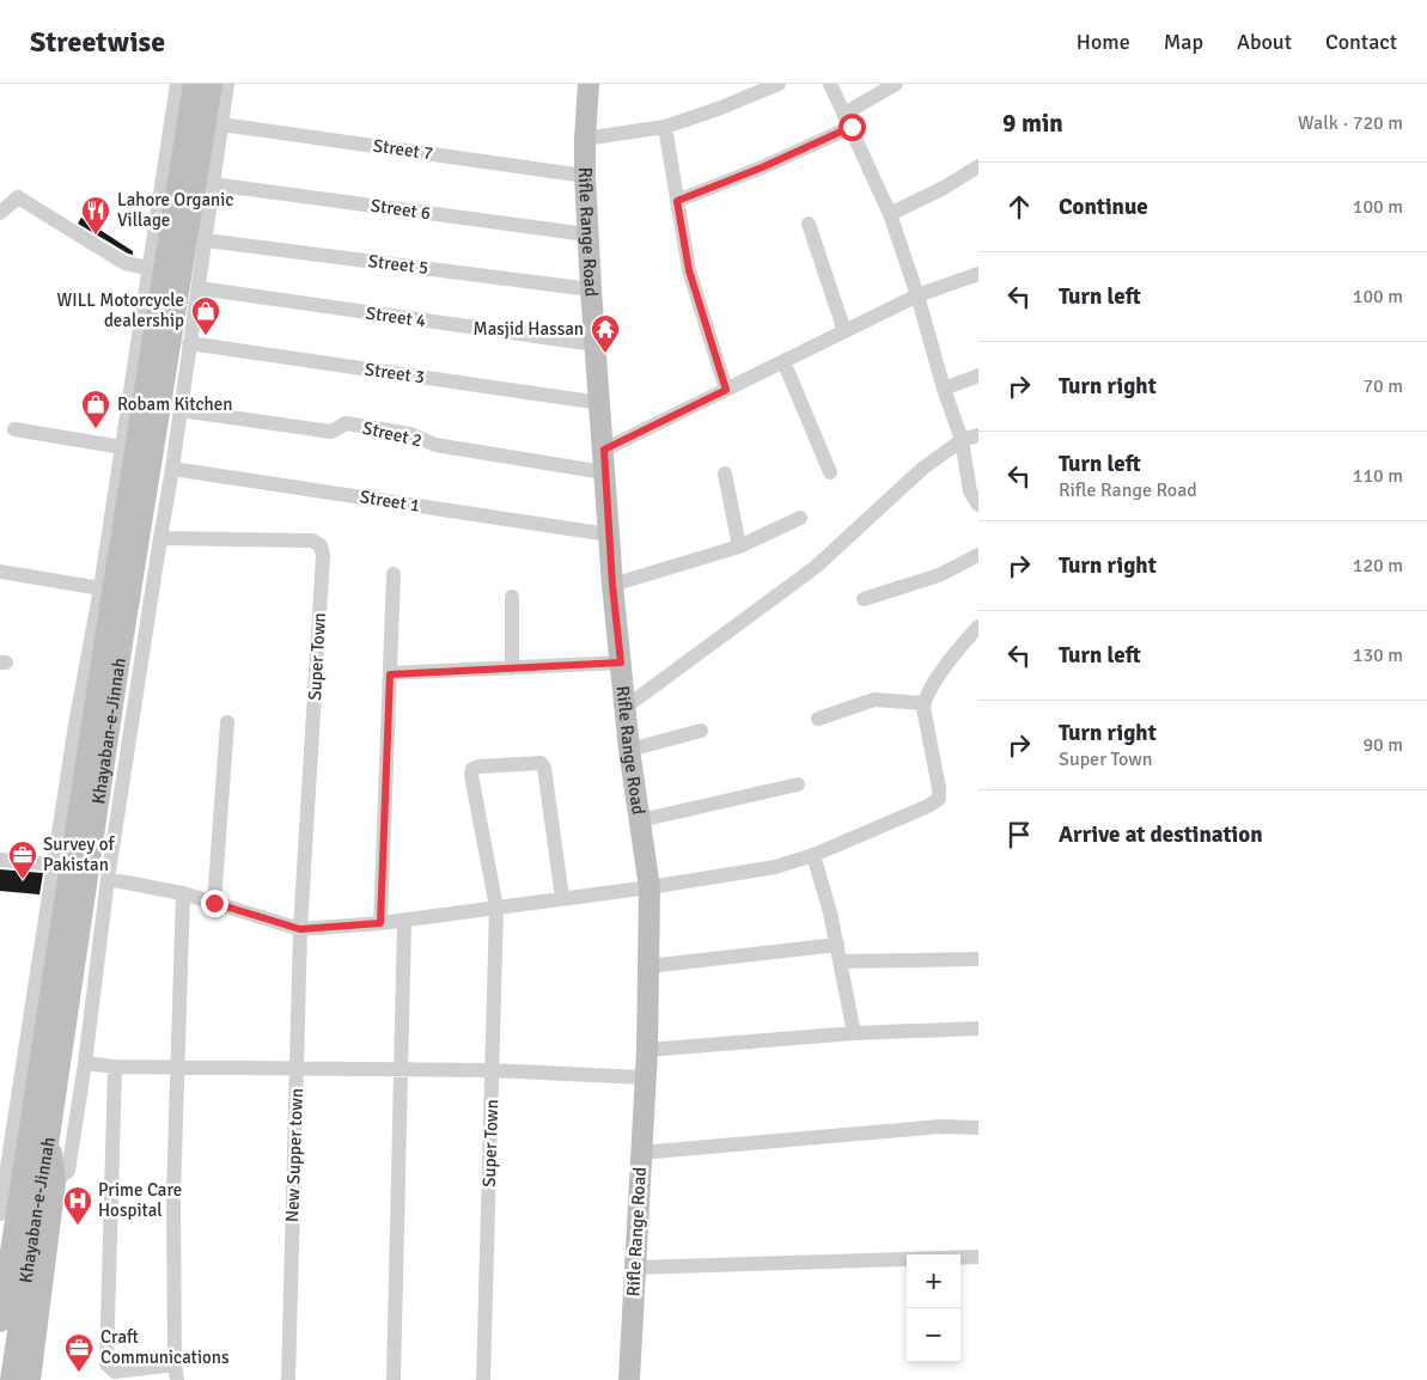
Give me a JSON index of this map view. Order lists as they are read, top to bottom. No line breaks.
{"streets":{"main road":["Rifle Range Road","Khayaban-e-Jinnah"],"street":["Street 7","Street 6","Street 5","Street 4","Street 3","Street 2","Street 1","Super Town","New Supper town"]},"crossings":[["Street 7","Rifle Range Road"],["Street 6","Rifle Range Road"],["Rifle Range Road","Street 5"],["Rifle Range Road","Street 4"],["Rifle Range Road","Street 3"],["Rifle Range Road","Street 2"],["Rifle Range Road","Street 1"],["Super Town","New Supper town"]],"places":{"restaurant":["Lahore Organic Village"],"shop":["WILL Motorcycle dealership","Robam Kitchen"],"temple":["Masjid Hassan"],"office":["Survey of Pakistan","Craft Communications"],"hospital":["Prime Care Hospital"]},"page":{"header":"Streetwise","nav":["Home","Map","About","Contact"],"heading":["9 min","Walk · 720 m"],"list":[["Continue","100 m"],["Turn left","100 m"],["Turn right","70 m"],["Turn left","Rifle Range Road","110 m"],["Turn right","120 m"],["Turn left","130 m"],["Turn right","Super Town","90 m"],"Arrive at destination"],"map_buttons":["+","−"]}}
